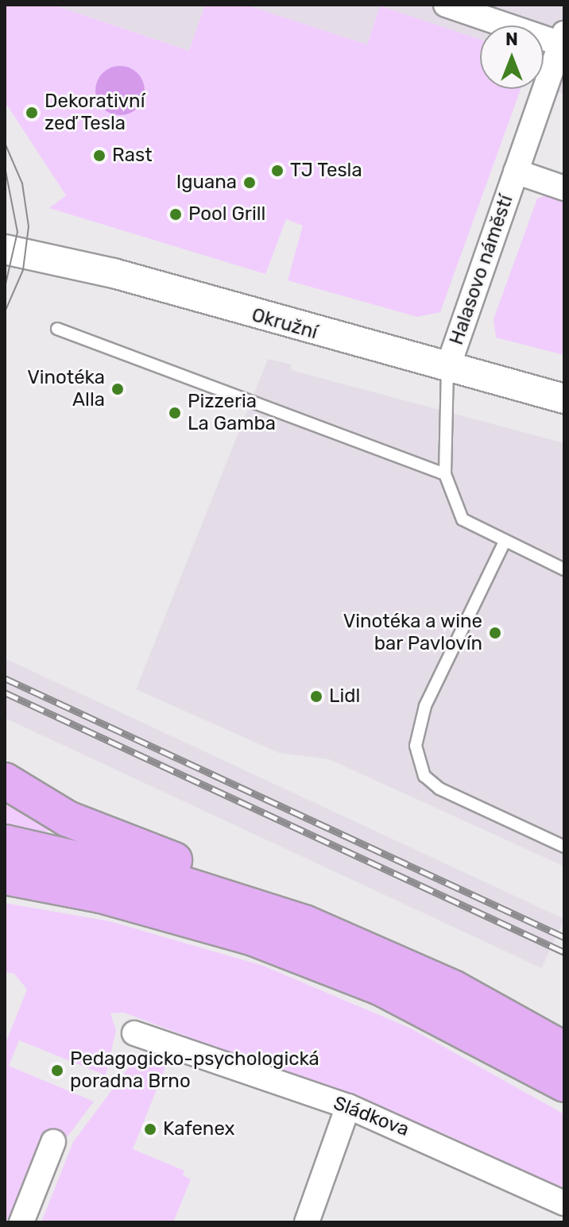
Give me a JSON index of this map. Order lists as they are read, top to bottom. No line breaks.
{"streets":{"street":["Halasovo náměstí","Okružní","Sládkova"]},"crossings":[["Halasovo náměstí","Okružní"]],"places":["Dekorativní zeď Tesla","Rast","TJ Tesla","Iguana","Pool Grill","Vinotéka Alla","Pizzeria La Gamba","Vinotéka a wine bar Pavlovín","Lidl","Pedagogicko-psychologická poradna Brno","Kafenex"],"north":"top"}
